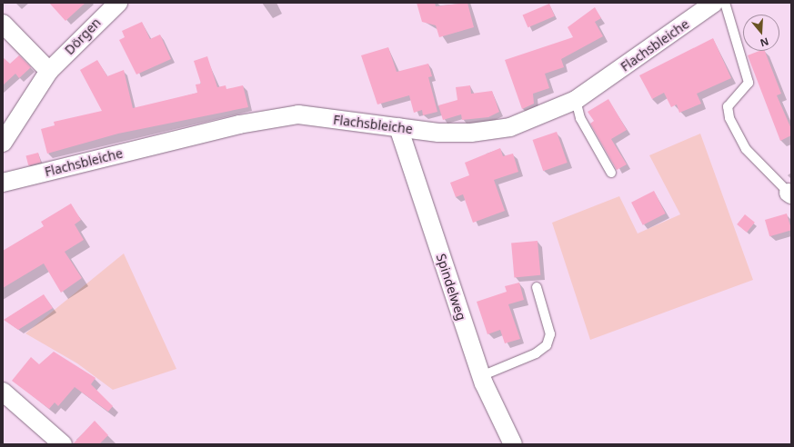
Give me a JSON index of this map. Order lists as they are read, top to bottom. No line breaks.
{"streets":{"street":["Dörgen","Flachsbleiche","Spindelweg"]},"crossings":[["Flachsbleiche","Spindelweg"]],"north":"bottom"}
